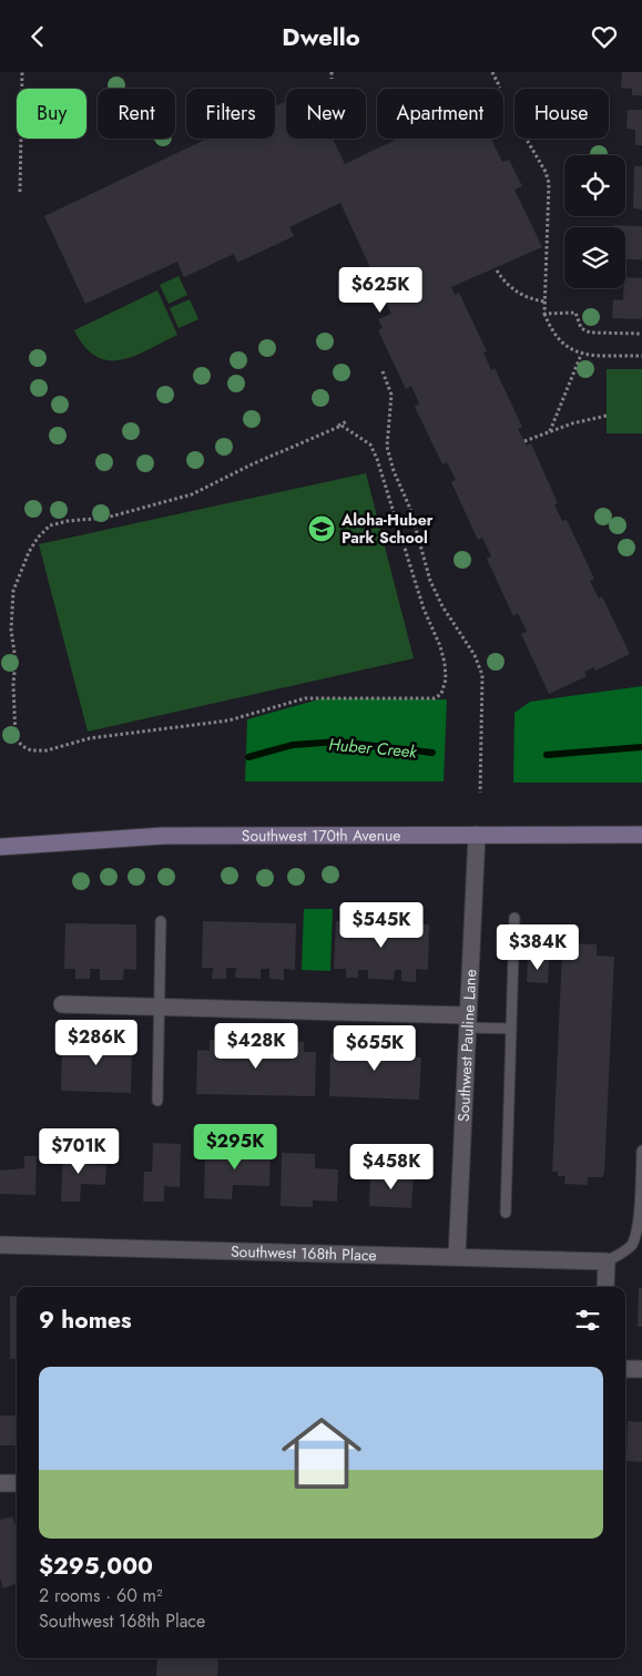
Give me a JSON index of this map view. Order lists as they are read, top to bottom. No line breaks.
{"streets":{"main road":["Southwest 170th Avenue"],"street":["Southwest Pauline Lane","Southwest 168th Place"]},"crossings":[["Southwest 170th Avenue","Southwest Pauline Lane"],["Southwest Pauline Lane","Southwest 168th Place"]],"water":["Huber Creek"],"places":{"school or university":["Aloha-Huber Park School"]},"page":{"header":"Dwello","chip":["Buy","Rent","Filters","New","Apartment","House"],"price":["$625K","$545K","$384K","$286K","$428K","$655K","$295K","$701K","$458K"],"heading":"9 homes","list":[{"name":"$295,000","note":"2 rooms · 60 m² · Southwest 168th Place"}]}}
